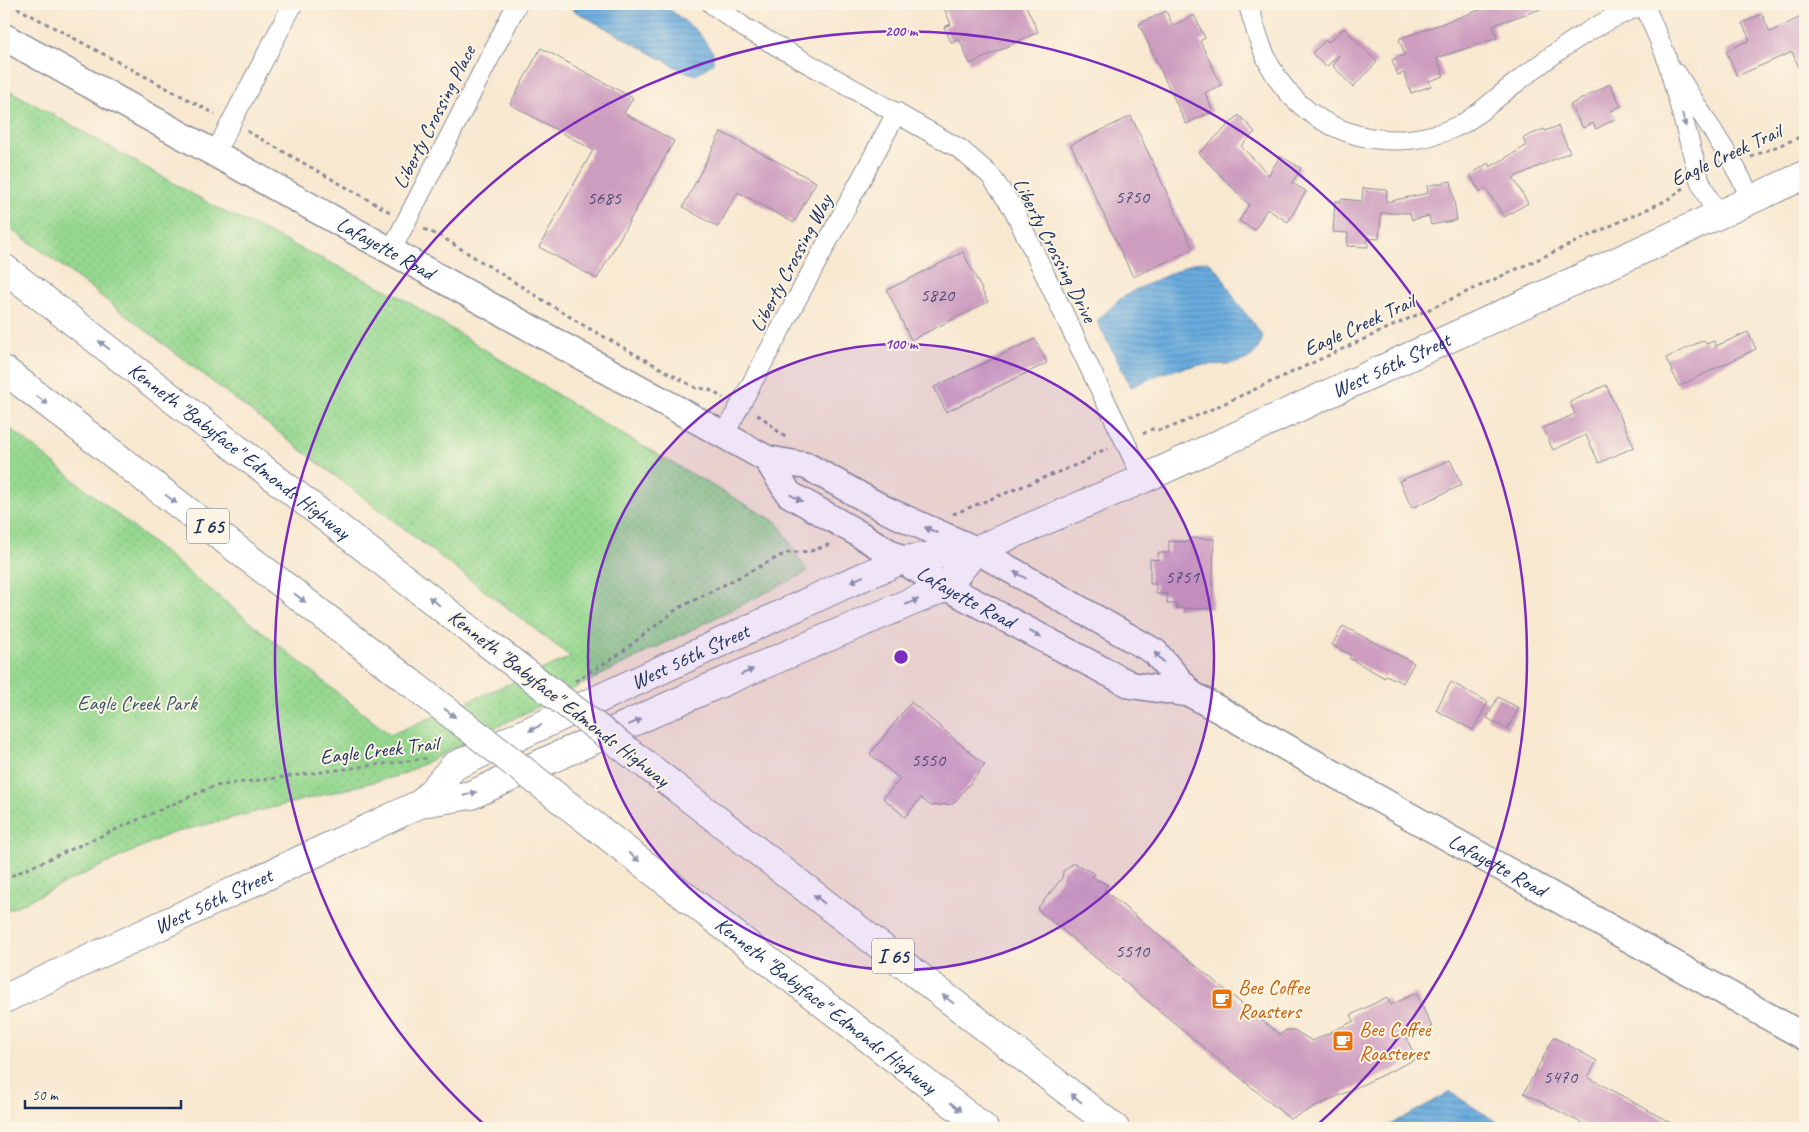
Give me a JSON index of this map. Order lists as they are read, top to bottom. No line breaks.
{"streets":{"main road":["Lafayette Road","West 56th Street","Kenneth \"Babyface\" Edmonds Highway","I 65"],"street":["Liberty Crossing Place","Liberty Crossing Drive","Liberty Crossing Way"],"path":["Eagle Creek Trail"]},"crossings":[["Liberty Crossing Place","Lafayette Road"],["Eagle Creek Trail","Liberty Crossing Drive"],["Lafayette Road","Liberty Crossing Way"],["Lafayette Road","West 56th Street"],["Liberty Crossing Drive","Liberty Crossing Way"],["Liberty Crossing Drive","West 56th Street"]],"parks":["Eagle Creek Park"],"places":{"cafe":["Bee Coffee Roasters","Bee Coffee Roasteres"]},"house_numbers":["5750","5685","5820","5751","5550","5510","5470"],"scale_bar":"50 m","rings":["200 m","100 m"]}
